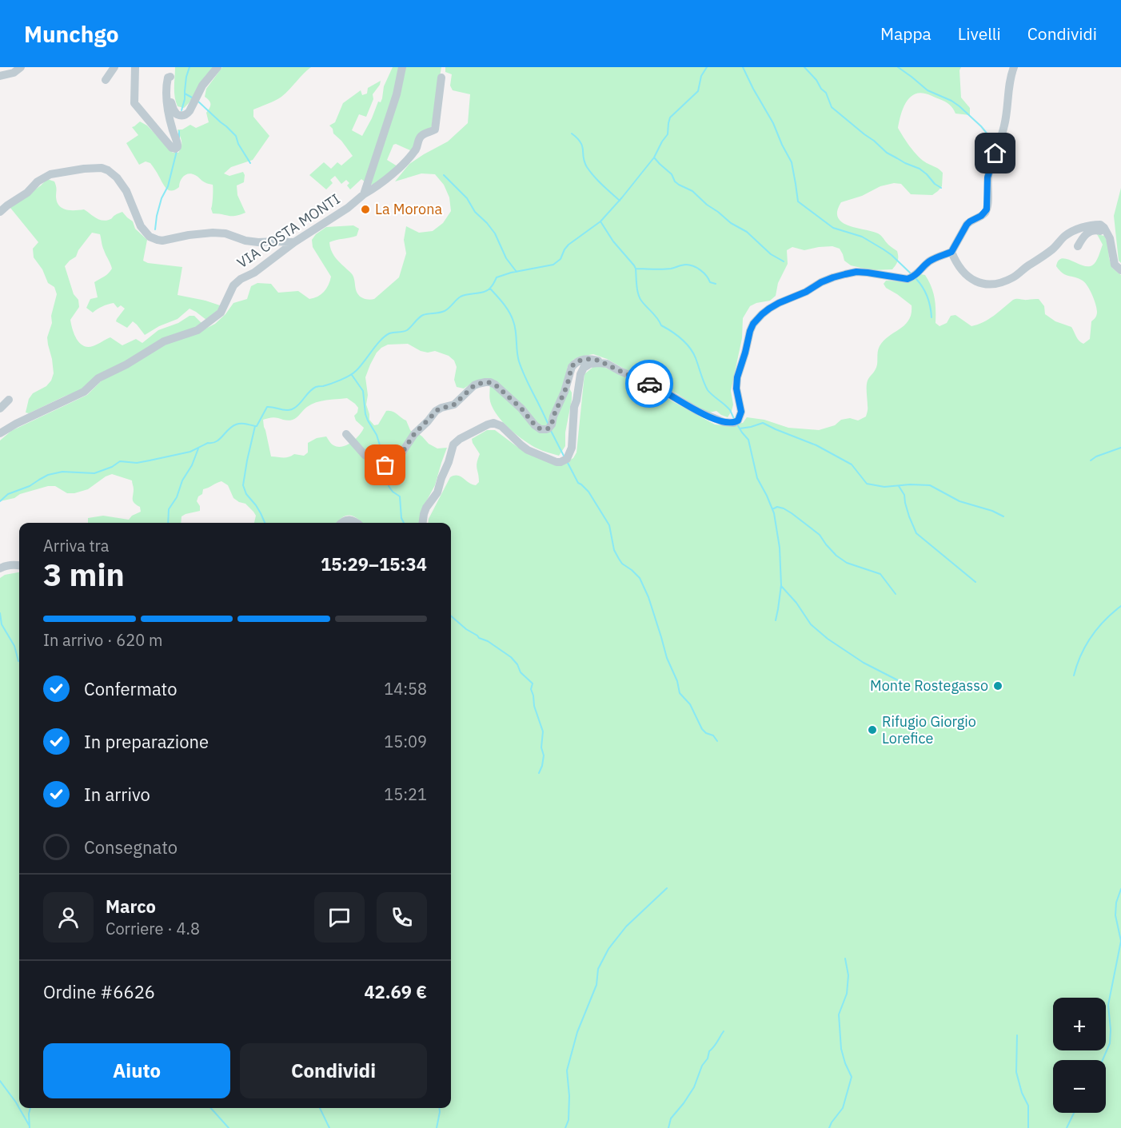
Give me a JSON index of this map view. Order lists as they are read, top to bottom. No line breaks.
{"streets":{"street":["VIA COSTA MONTI"]},"places":["La Morona","Monte Rostegasso","Rifugio Giorgio Lorefice"],"page":{"header":"Munchgo","nav":["Mappa","Livelli","Condividi"],"heading":["3 min","Arriva tra","15:29–15:34"],"panel":["Marco","Corriere · 4.8","Ordine #6626","42.69 €"],"bar":"In arrivo · 620 m","list":[["Confermato","14:58"],["In preparazione","15:09"],["In arrivo","15:21"],"Consegnato"],"map_buttons":["+","−"],"buttons":["Aiuto","Condividi"]}}
